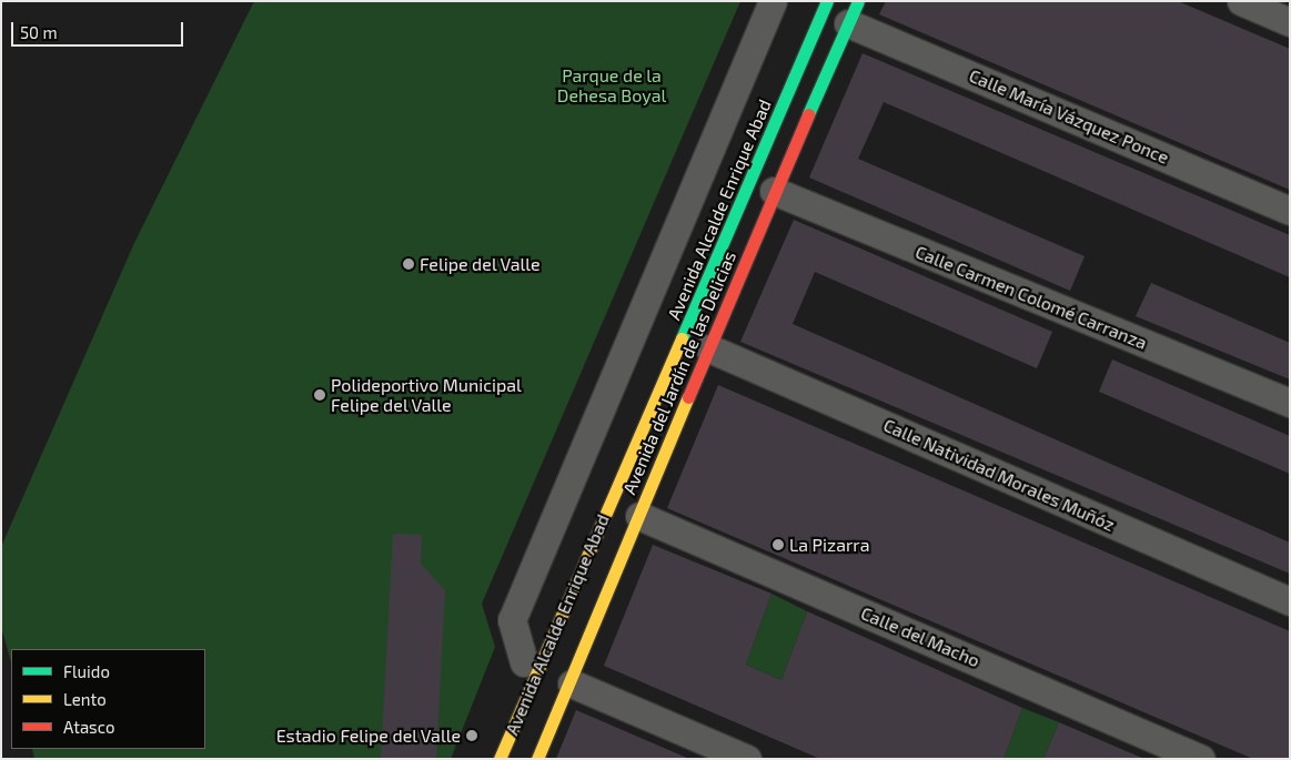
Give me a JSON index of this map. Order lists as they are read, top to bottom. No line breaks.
{"streets":{"main road":["Avenida Alcalde Enrique Abad","Avenida del Jardín de las Delicias"],"street":["Calle María Vázquez Ponce","Calle Carmen Colomé Carranza","Calle Natividad Morales Muñóz","Calle del Macho"]},"crossings":[["Calle María Vázquez Ponce","Avenida del Jardín de las Delicias"],["Calle Carmen Colomé Carranza","Avenida del Jardín de las Delicias"],["Avenida del Jardín de las Delicias","Calle Natividad Morales Muñóz"],["Avenida del Jardín de las Delicias","Calle del Macho"]],"parks":["Parque de la Dehesa Boyal"],"places":["Felipe del Valle","Polideportivo Municipal Felipe del Valle","La Pizarra","Estadio Felipe del Valle"],"legend":["Fluido","Lento","Atasco"],"scale_bar":"50 m"}
